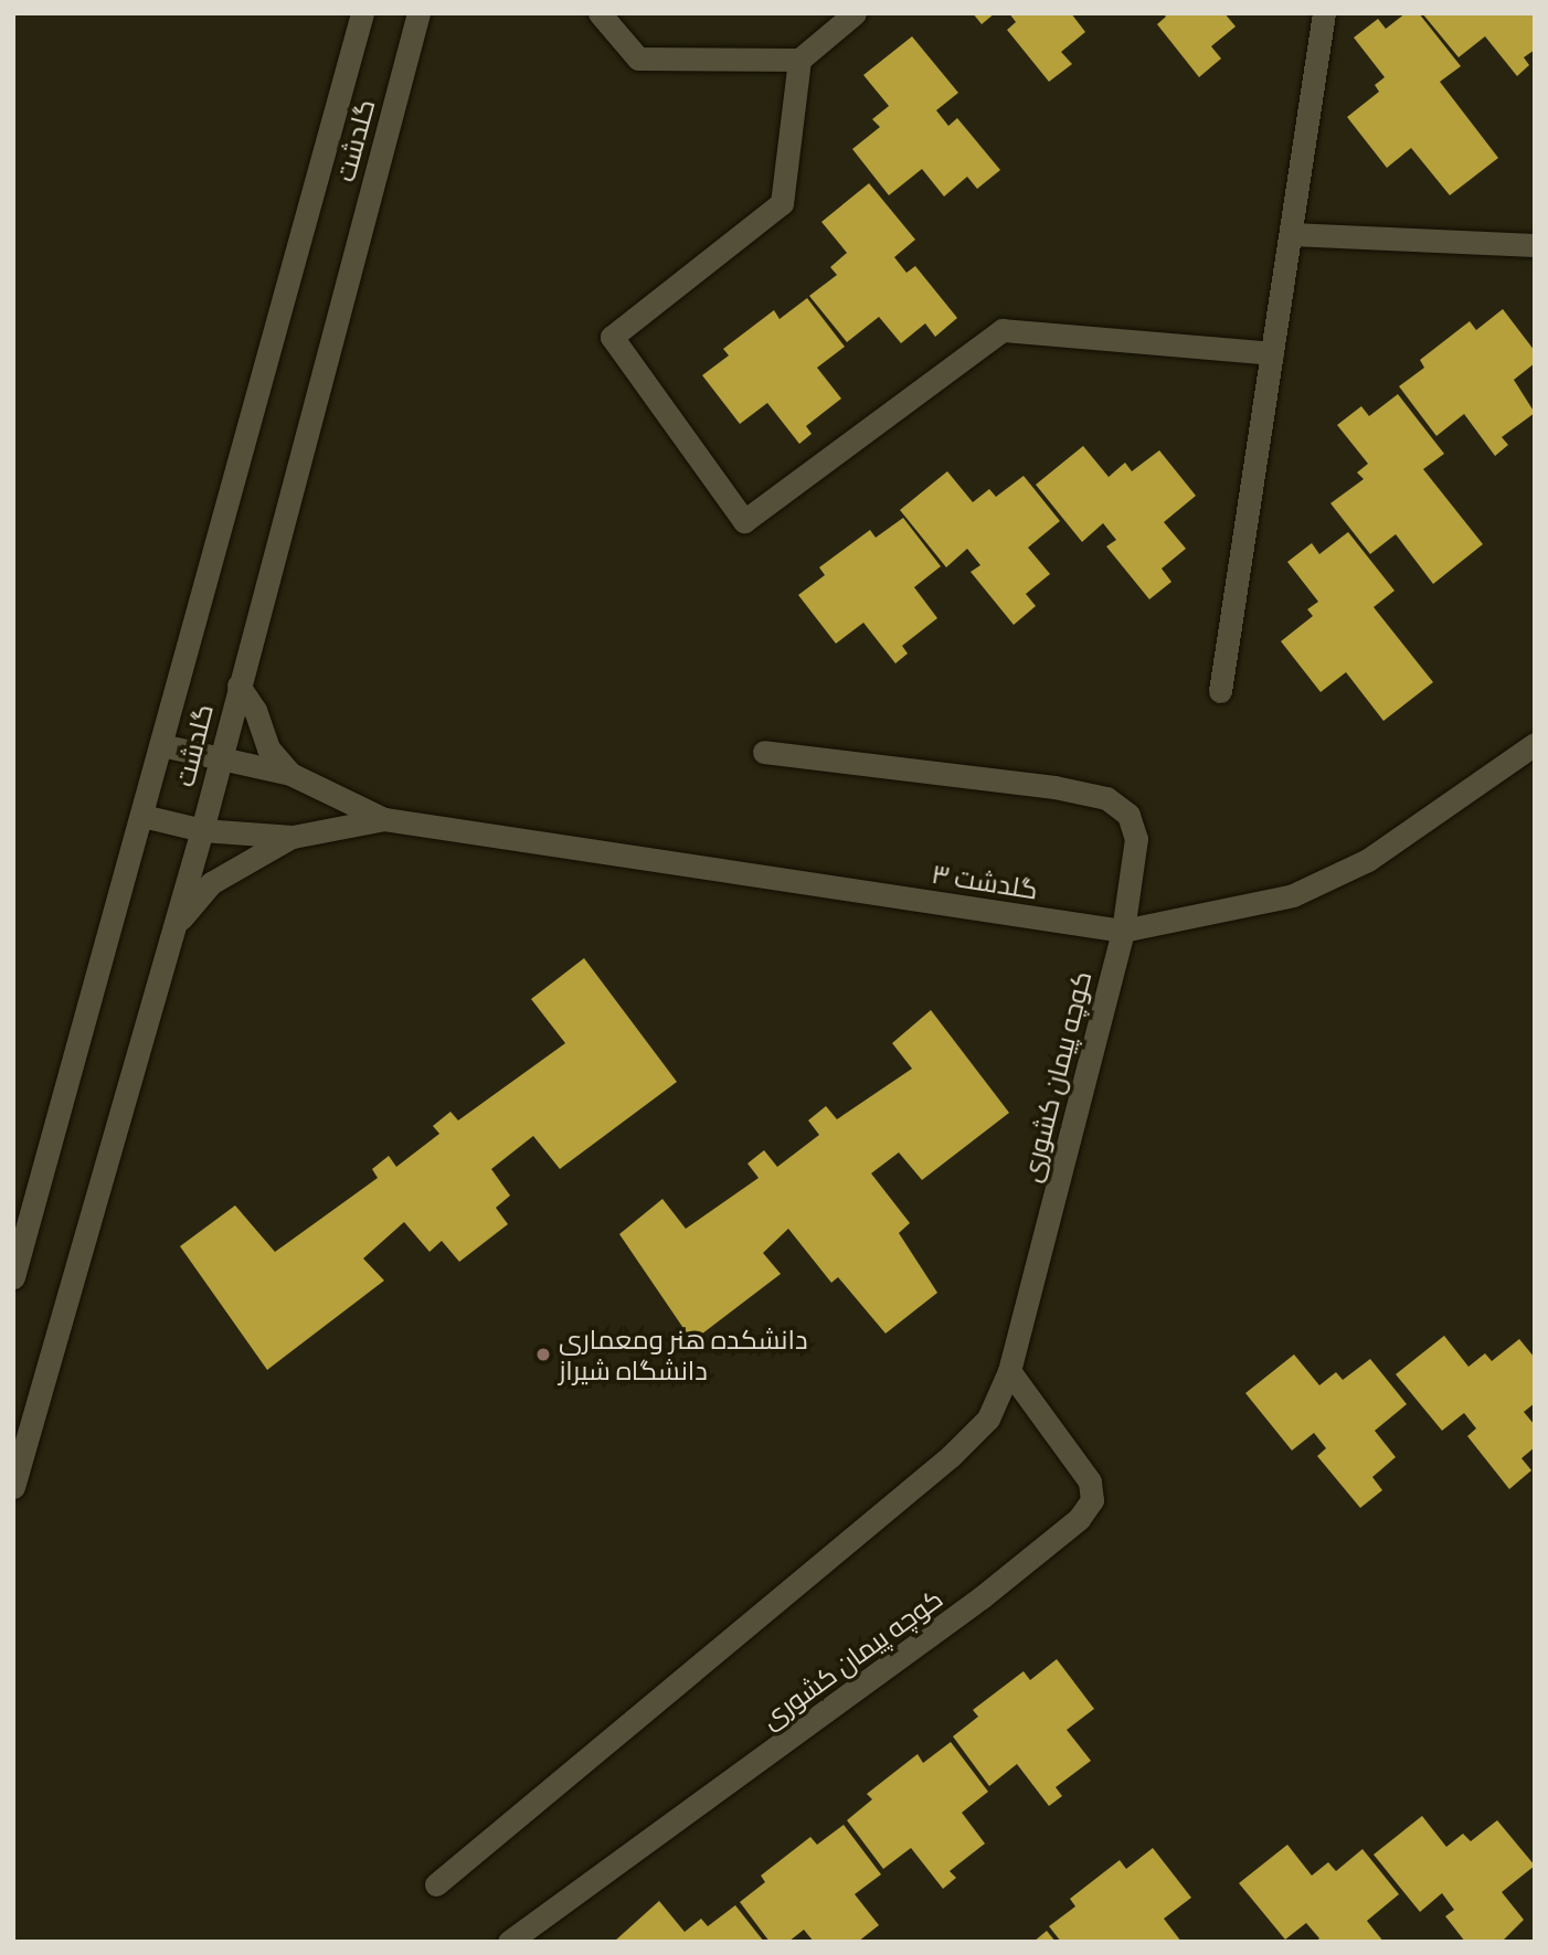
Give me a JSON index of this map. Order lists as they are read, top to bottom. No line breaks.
{"streets":{"street":["گلدشت","گلدشت ۳","کوچه پیمان کشوری"]},"crossings":[["گلدشت ۳","کوچه پیمان کشوری"]],"places":["دانشکده هنر‌ ومعماری دانشگاه شیراز"]}
